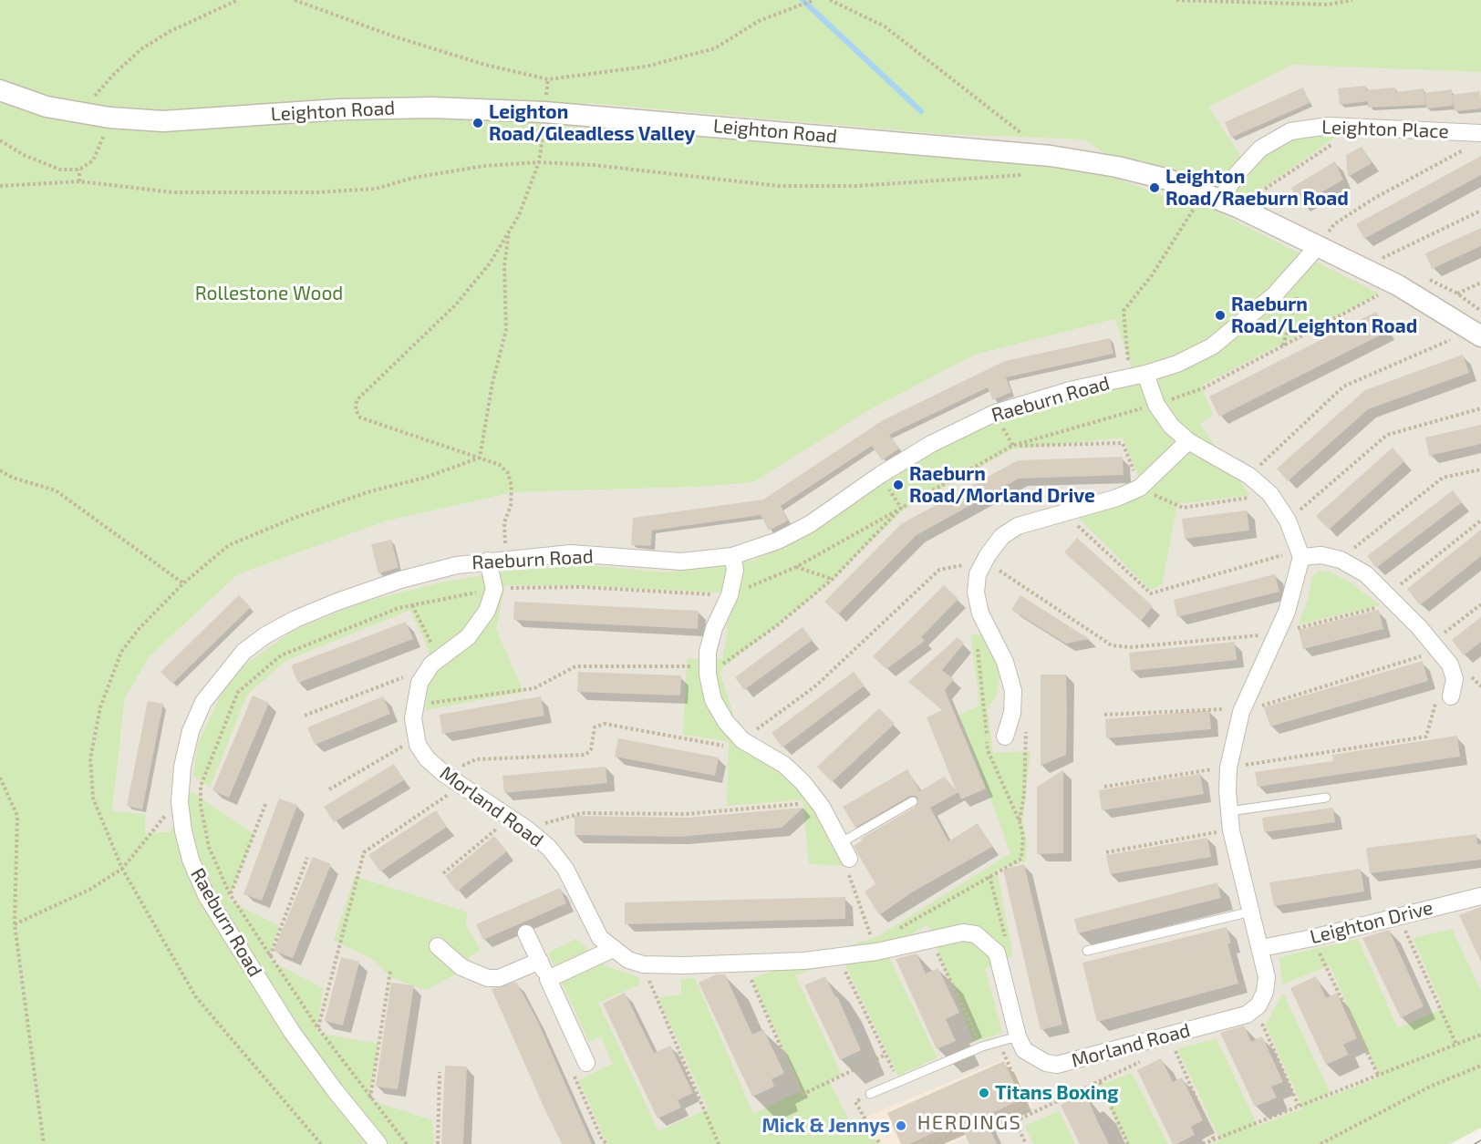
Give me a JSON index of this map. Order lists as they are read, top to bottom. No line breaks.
{"streets":{"street":["Leighton Road","Leighton Place","Raeburn Road","Morland Road","Leighton Drive"]},"crossings":[["Leighton Road","Leighton Place"],["Leighton Road","Raeburn Road"]],"districts":["HERDINGS"],"parks":["Rollestone Wood"],"places":["Leighton Road/Gleadless Valley","Leighton Road/Raeburn Road","Raeburn Road/Leighton Road","Raeburn Road/Morland Drive","Titans Boxing","Mick & Jennys"]}
